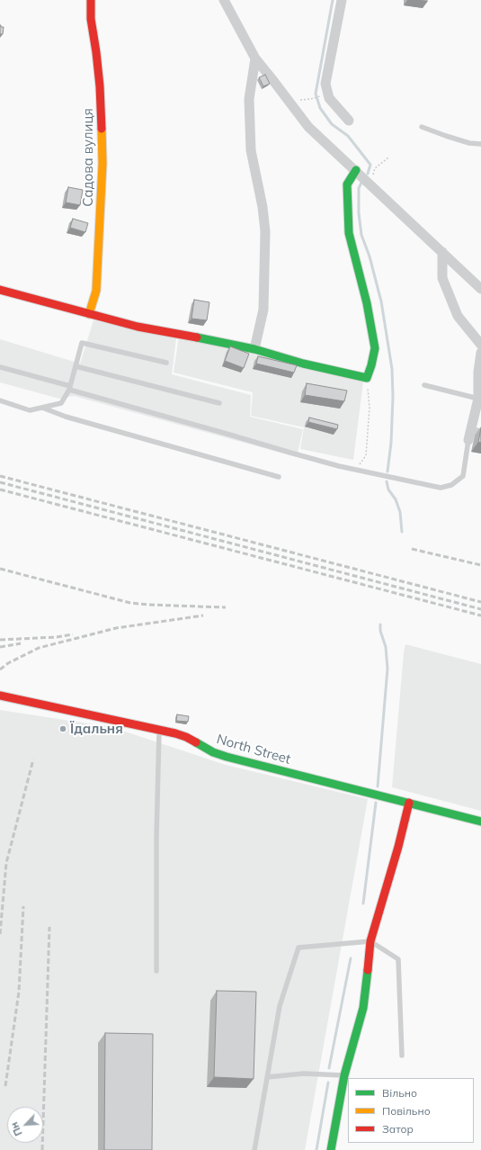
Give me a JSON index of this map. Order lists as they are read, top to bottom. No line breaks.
{"streets":{"street":["Садова вулиця","North Street"]},"places":["Їдальня"],"legend":["Вільно","Повільно","Затор"],"north":"bottom left"}
